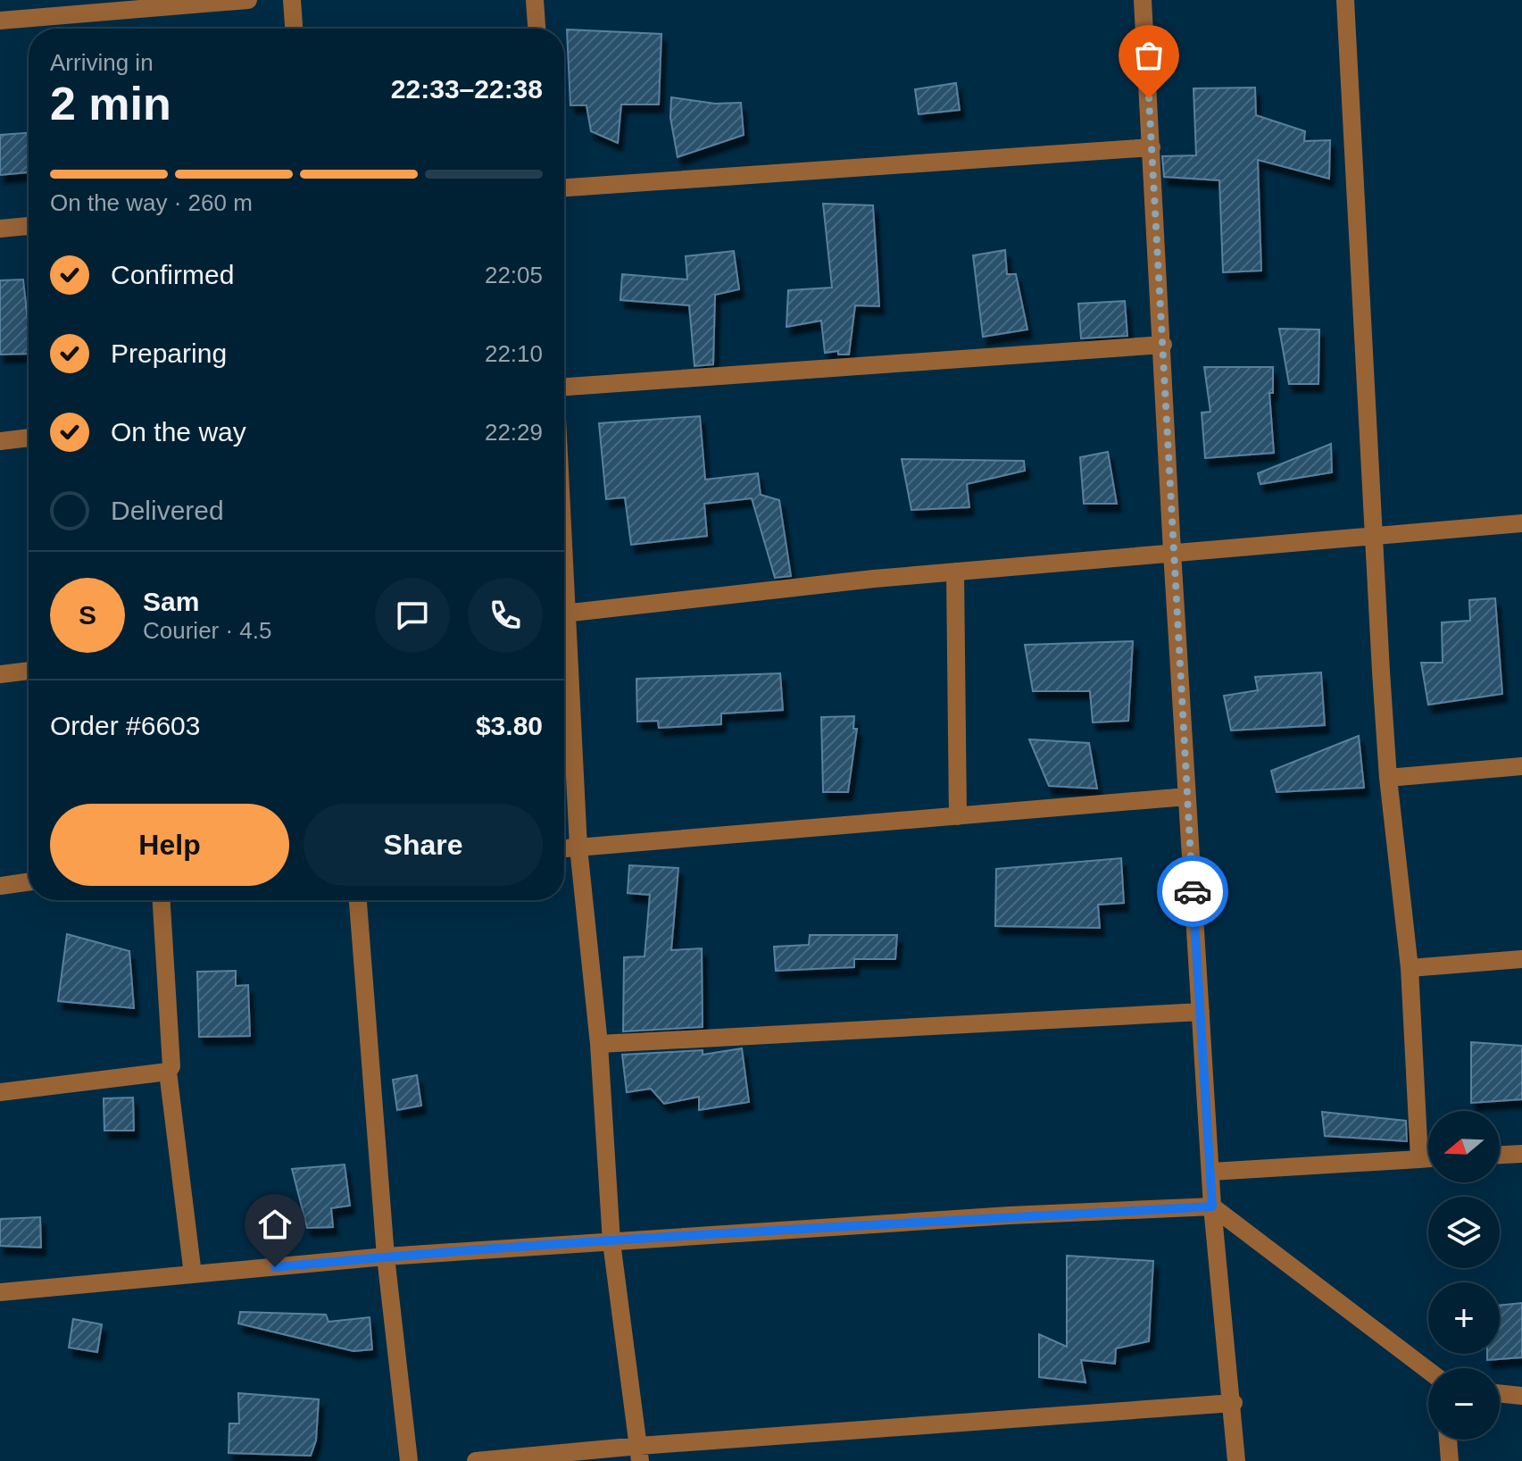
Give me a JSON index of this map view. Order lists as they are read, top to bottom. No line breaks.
{"north":"left","page":{"heading":["2 min","Arriving in","22:33–22:38"],"panel":["Sam","Courier · 4.5","Order #6603","$3.80"],"bar":"On the way · 260 m","list":[["Confirmed","22:05"],["Preparing","22:10"],["On the way","22:29"],"Delivered"],"round":"S","buttons":["Help","Share"],"map_buttons":["+","−"]}}
